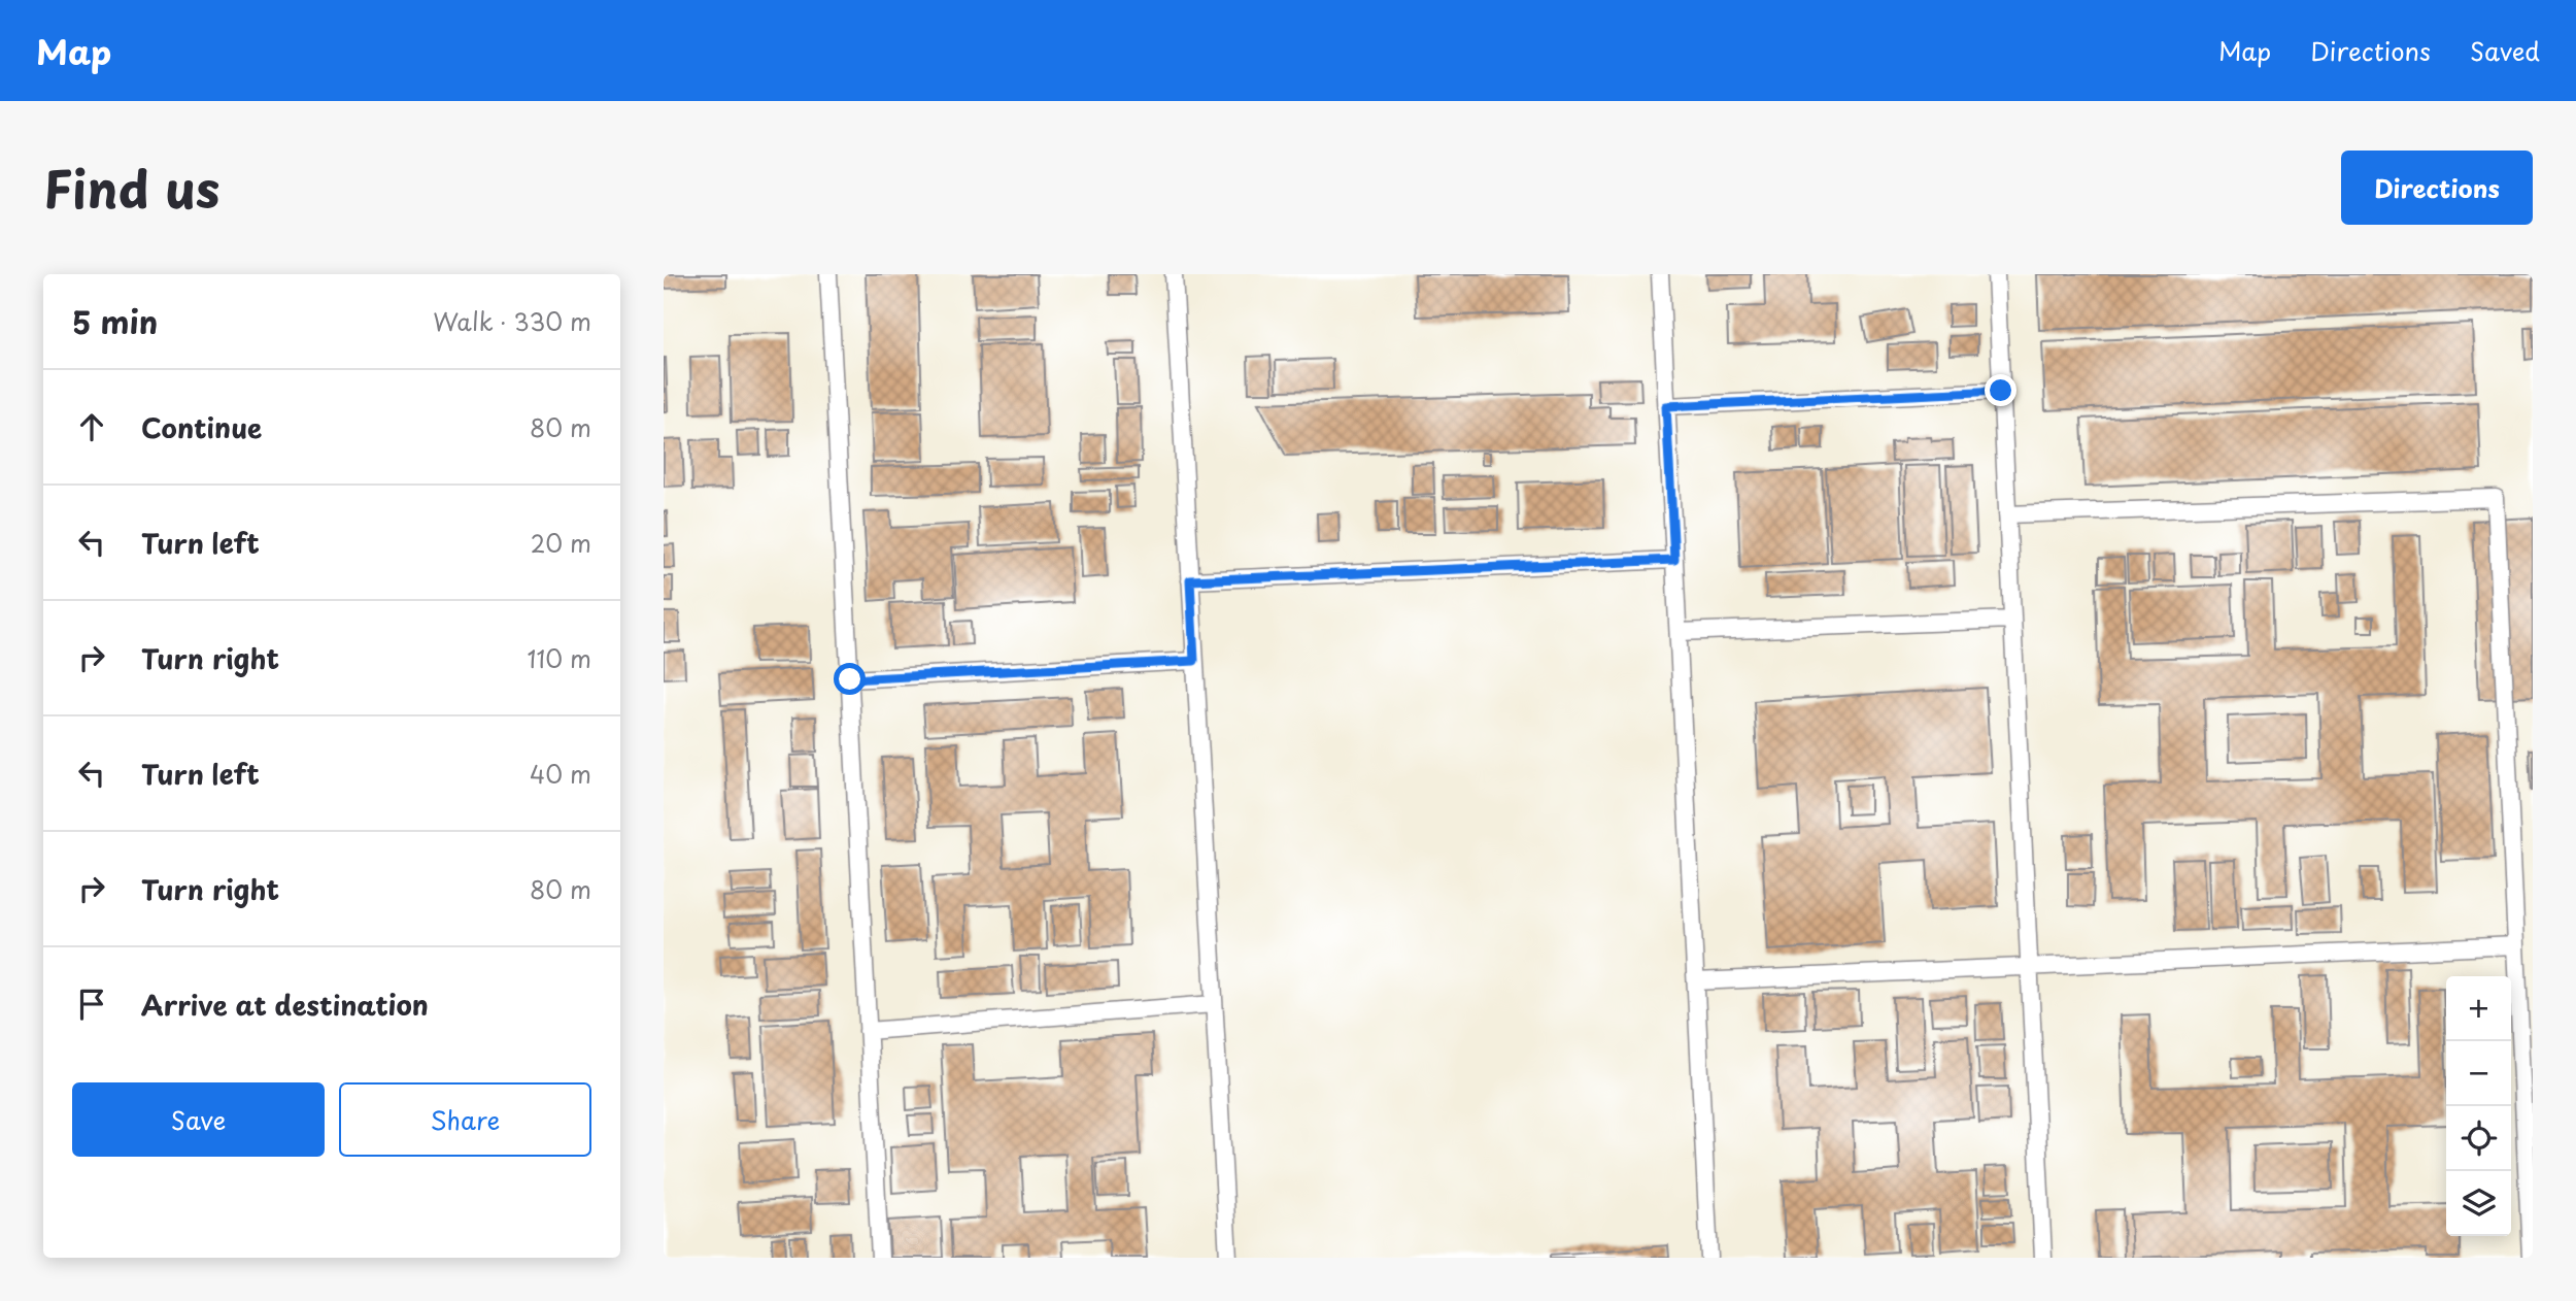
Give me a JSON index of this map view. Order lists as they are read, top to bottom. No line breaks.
{"page":{"header":"Map","nav":["Map","Directions","Saved"],"title":"Find us","buttons":["Directions",["Save","Share"]],"heading":["5 min","Walk · 330 m"],"list":[["Continue","80 m"],["Turn left","20 m"],["Turn right","110 m"],["Turn left","40 m"],["Turn right","80 m"],"Arrive at destination"],"map_buttons":["+","−"]}}
